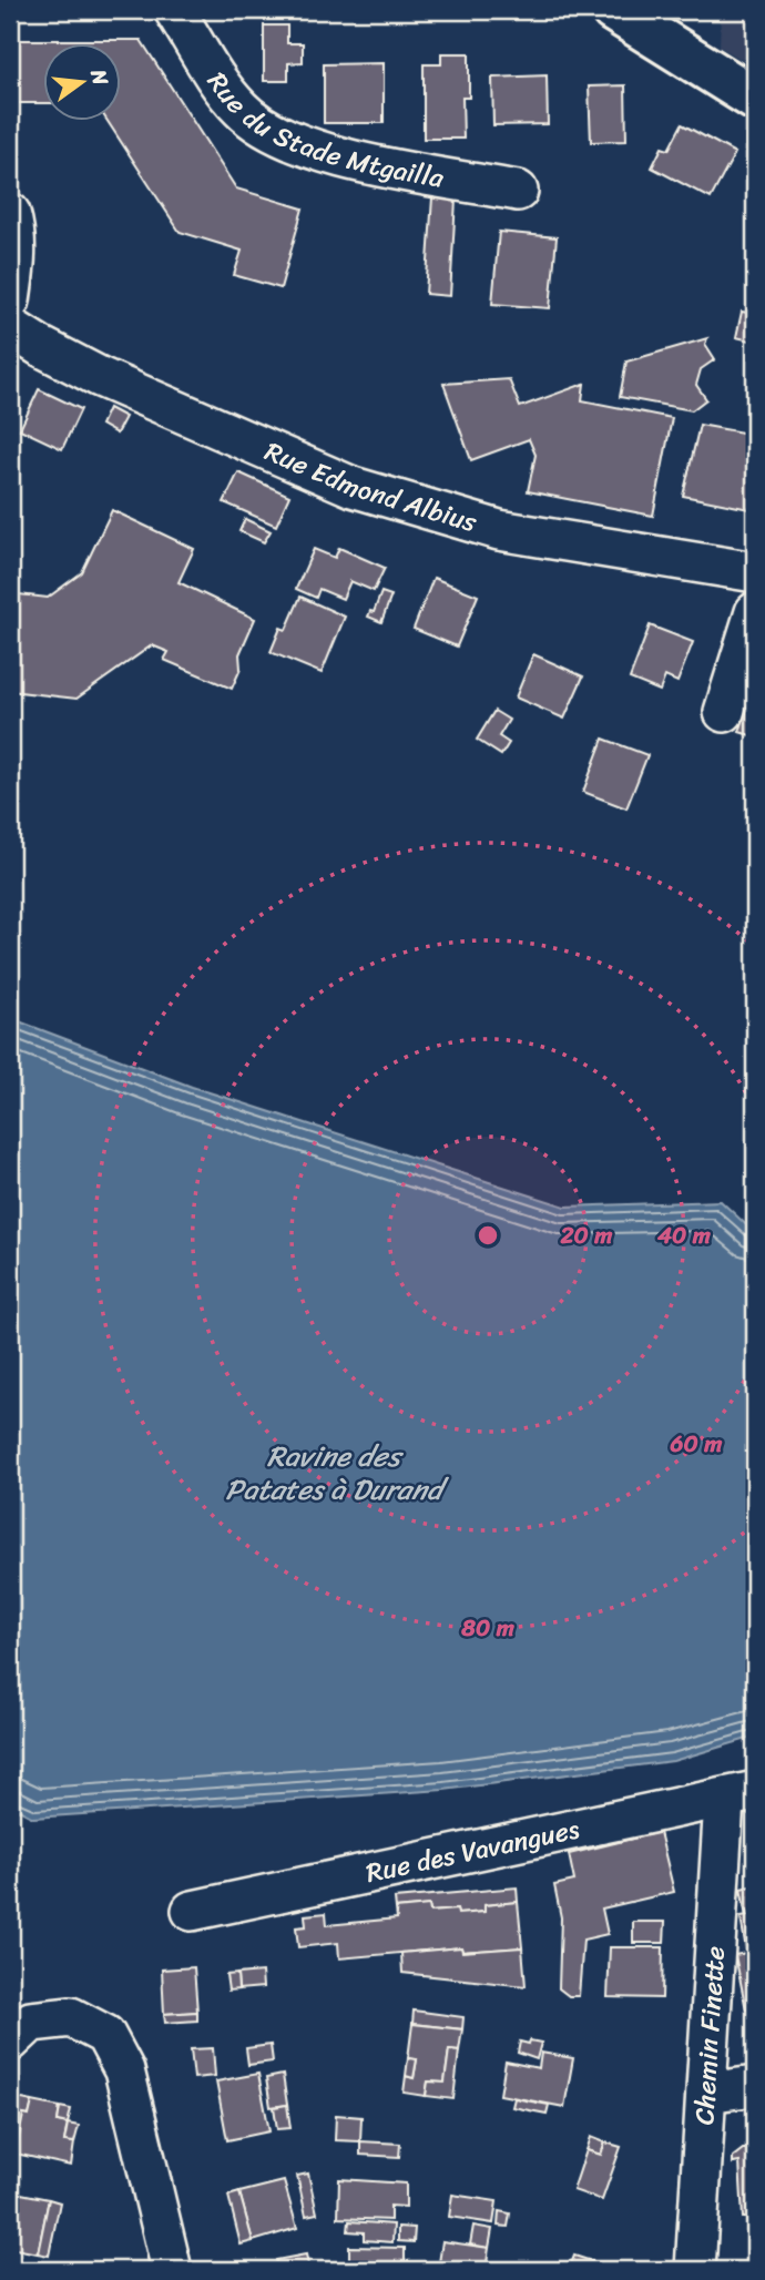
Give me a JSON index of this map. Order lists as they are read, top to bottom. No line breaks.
{"streets":{"street":["Rue du Stade Mtgailla","Rue Edmond Albius","Rue des Vavangues","Chemin Finette"]},"crossings":[["Rue des Vavangues","Chemin Finette"]],"water":["Ravine des Patates à Durand"],"north":"right","rings":["20 m","40 m","60 m","80 m"]}
